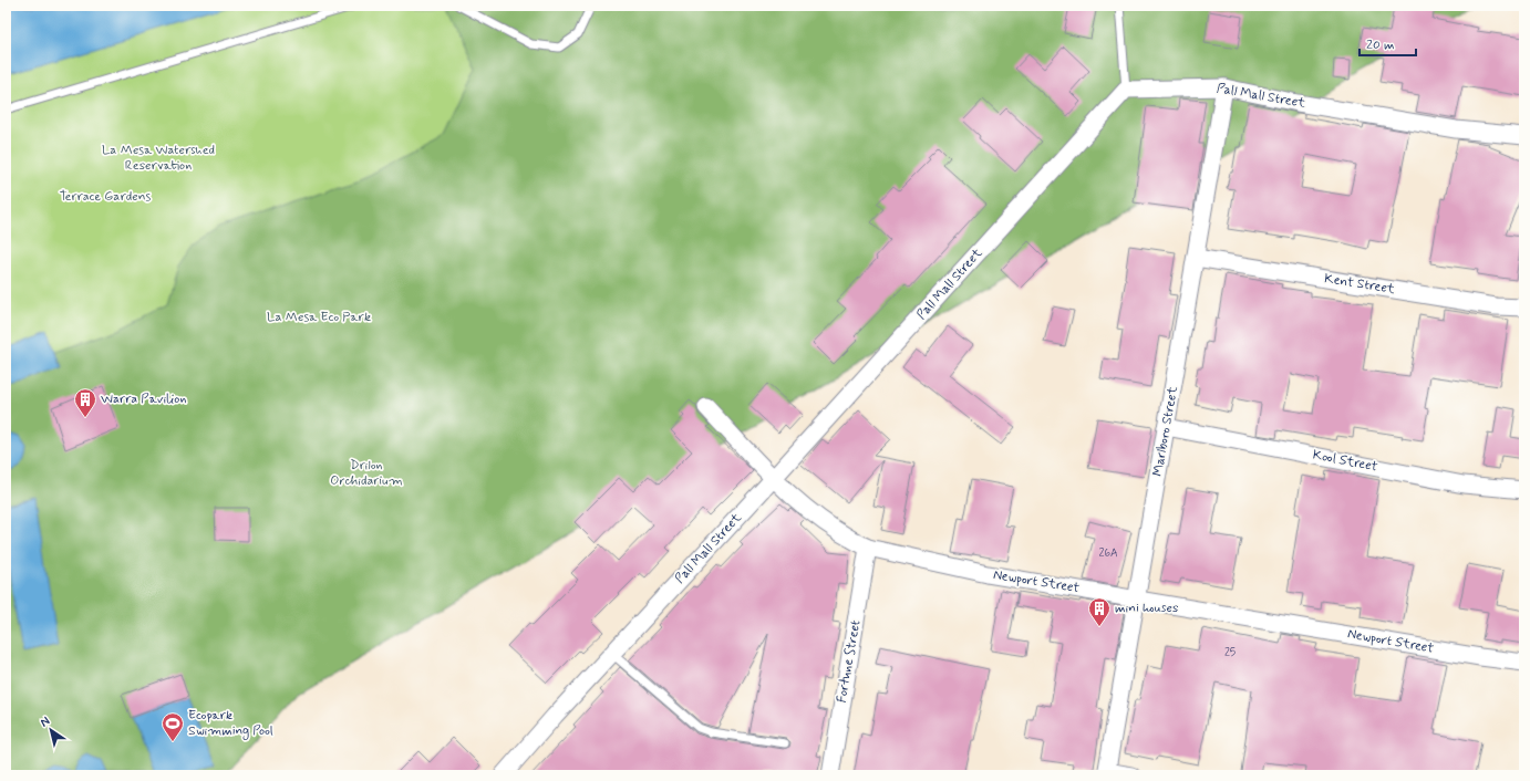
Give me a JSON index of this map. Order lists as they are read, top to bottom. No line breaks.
{"streets":{"street":["Pall Mall Street","Kent Street","Marlboro Street","Kool Street","Newport Street","Fortune Street"]},"crossings":[["Pall Mall Street","Marlboro Street"],["Pall Mall Street","Newport Street"],["Kent Street","Marlboro Street"],["Marlboro Street","Kool Street"],["Marlboro Street","Newport Street"],["Newport Street","Fortune Street"]],"parks":["La Mesa Watershed Reservation","Terrace Gardens","La Mesa Eco Park","Drilon Orchidarium"],"places":{"building":["Warra Pavilion","mini houses"],"sports":["Ecopark Swimming Pool"]},"house_numbers":["26A","25"],"scale_bar":"20 m","north":"top left"}
